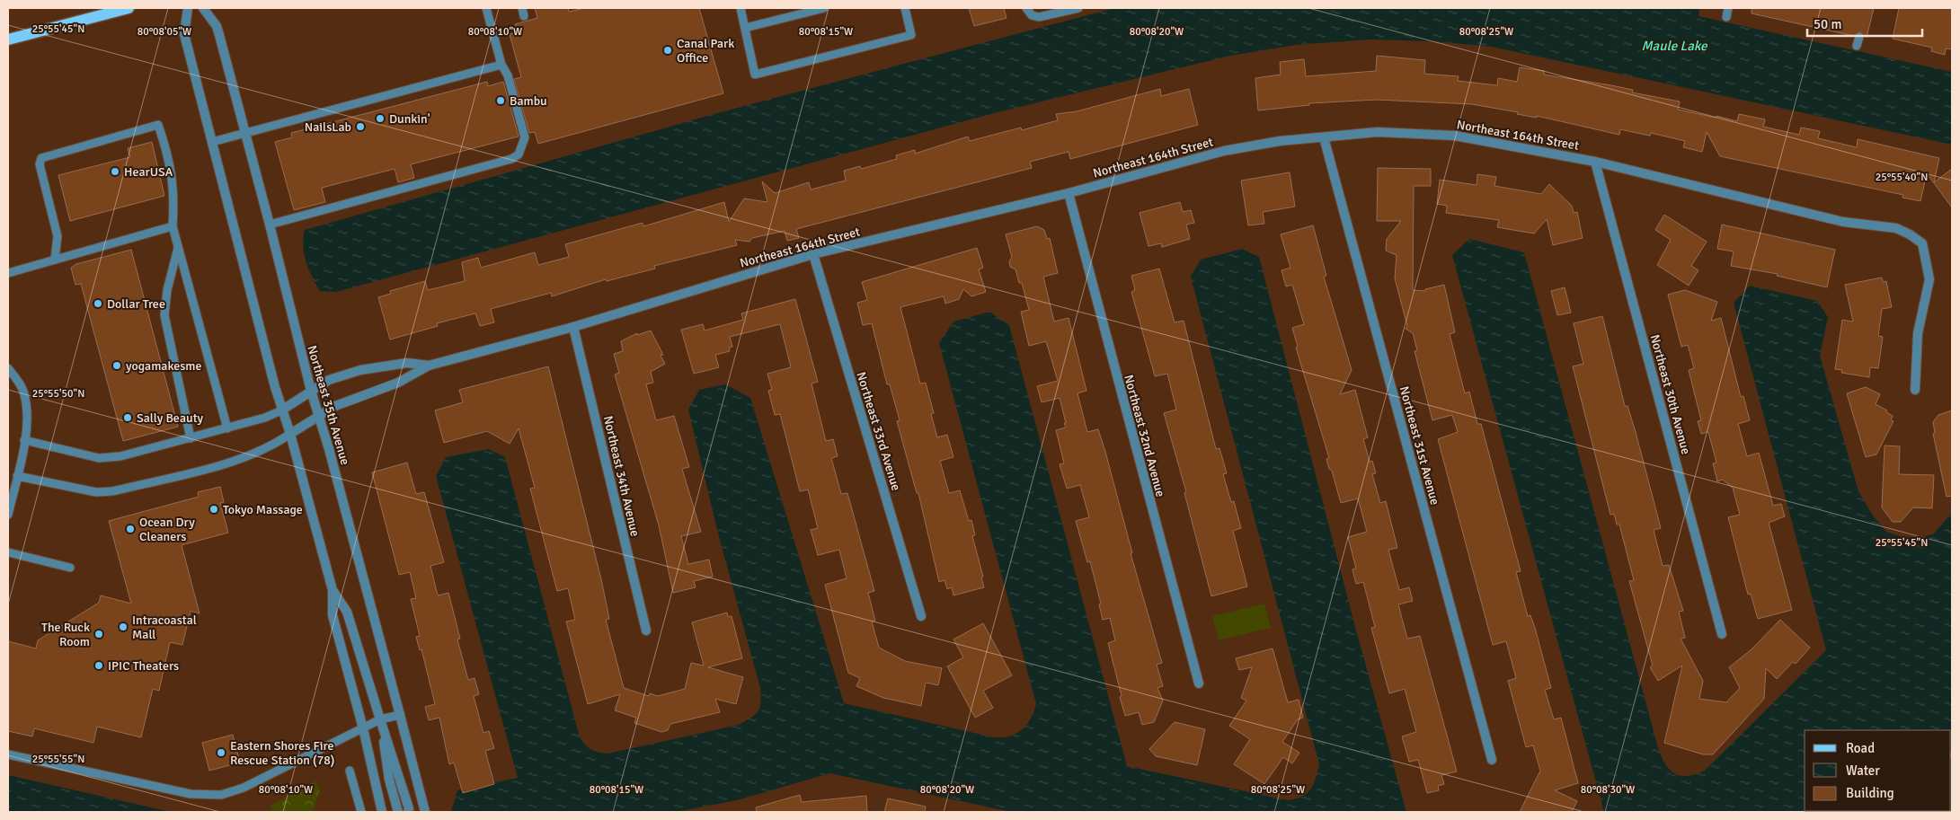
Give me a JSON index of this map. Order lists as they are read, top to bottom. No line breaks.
{"streets":{"street":["Northeast 164th Street","Northeast 30th Avenue","Northeast 35th Avenue","Northeast 33rd Avenue","Northeast 32nd Avenue","Northeast 31st Avenue","Northeast 34th Avenue"]},"crossings":[["Northeast 164th Street","Northeast 30th Avenue"],["Northeast 164th Street","Northeast 35th Avenue"],["Northeast 164th Street","Northeast 33rd Avenue"],["Northeast 164th Street","Northeast 32nd Avenue"],["Northeast 164th Street","Northeast 31st Avenue"],["Northeast 164th Street","Northeast 34th Avenue"]],"water":["Maule Lake"],"places":["Canal Park Office","Bambu","Dunkin'","NailsLab","HearUSA","Dollar Tree","yogamakesme","Sally Beauty","Tokyo Massage","Ocean Dry Cleaners","Intracoastal Mall","The Ruck Room","IPIC Theaters","Eastern Shores Fire Rescue Station (78)"],"legend":["Road","Water","Building"],"scale_bar":"50 m","coordinates":["25°55'45\"N","80°08'05\"W","80°08'10\"W","80°08'15\"W","80°08'20\"W","80°08'25\"W","25°55'40\"N","25°55'50\"N","25°55'55\"N","80°08'30\"W"]}
